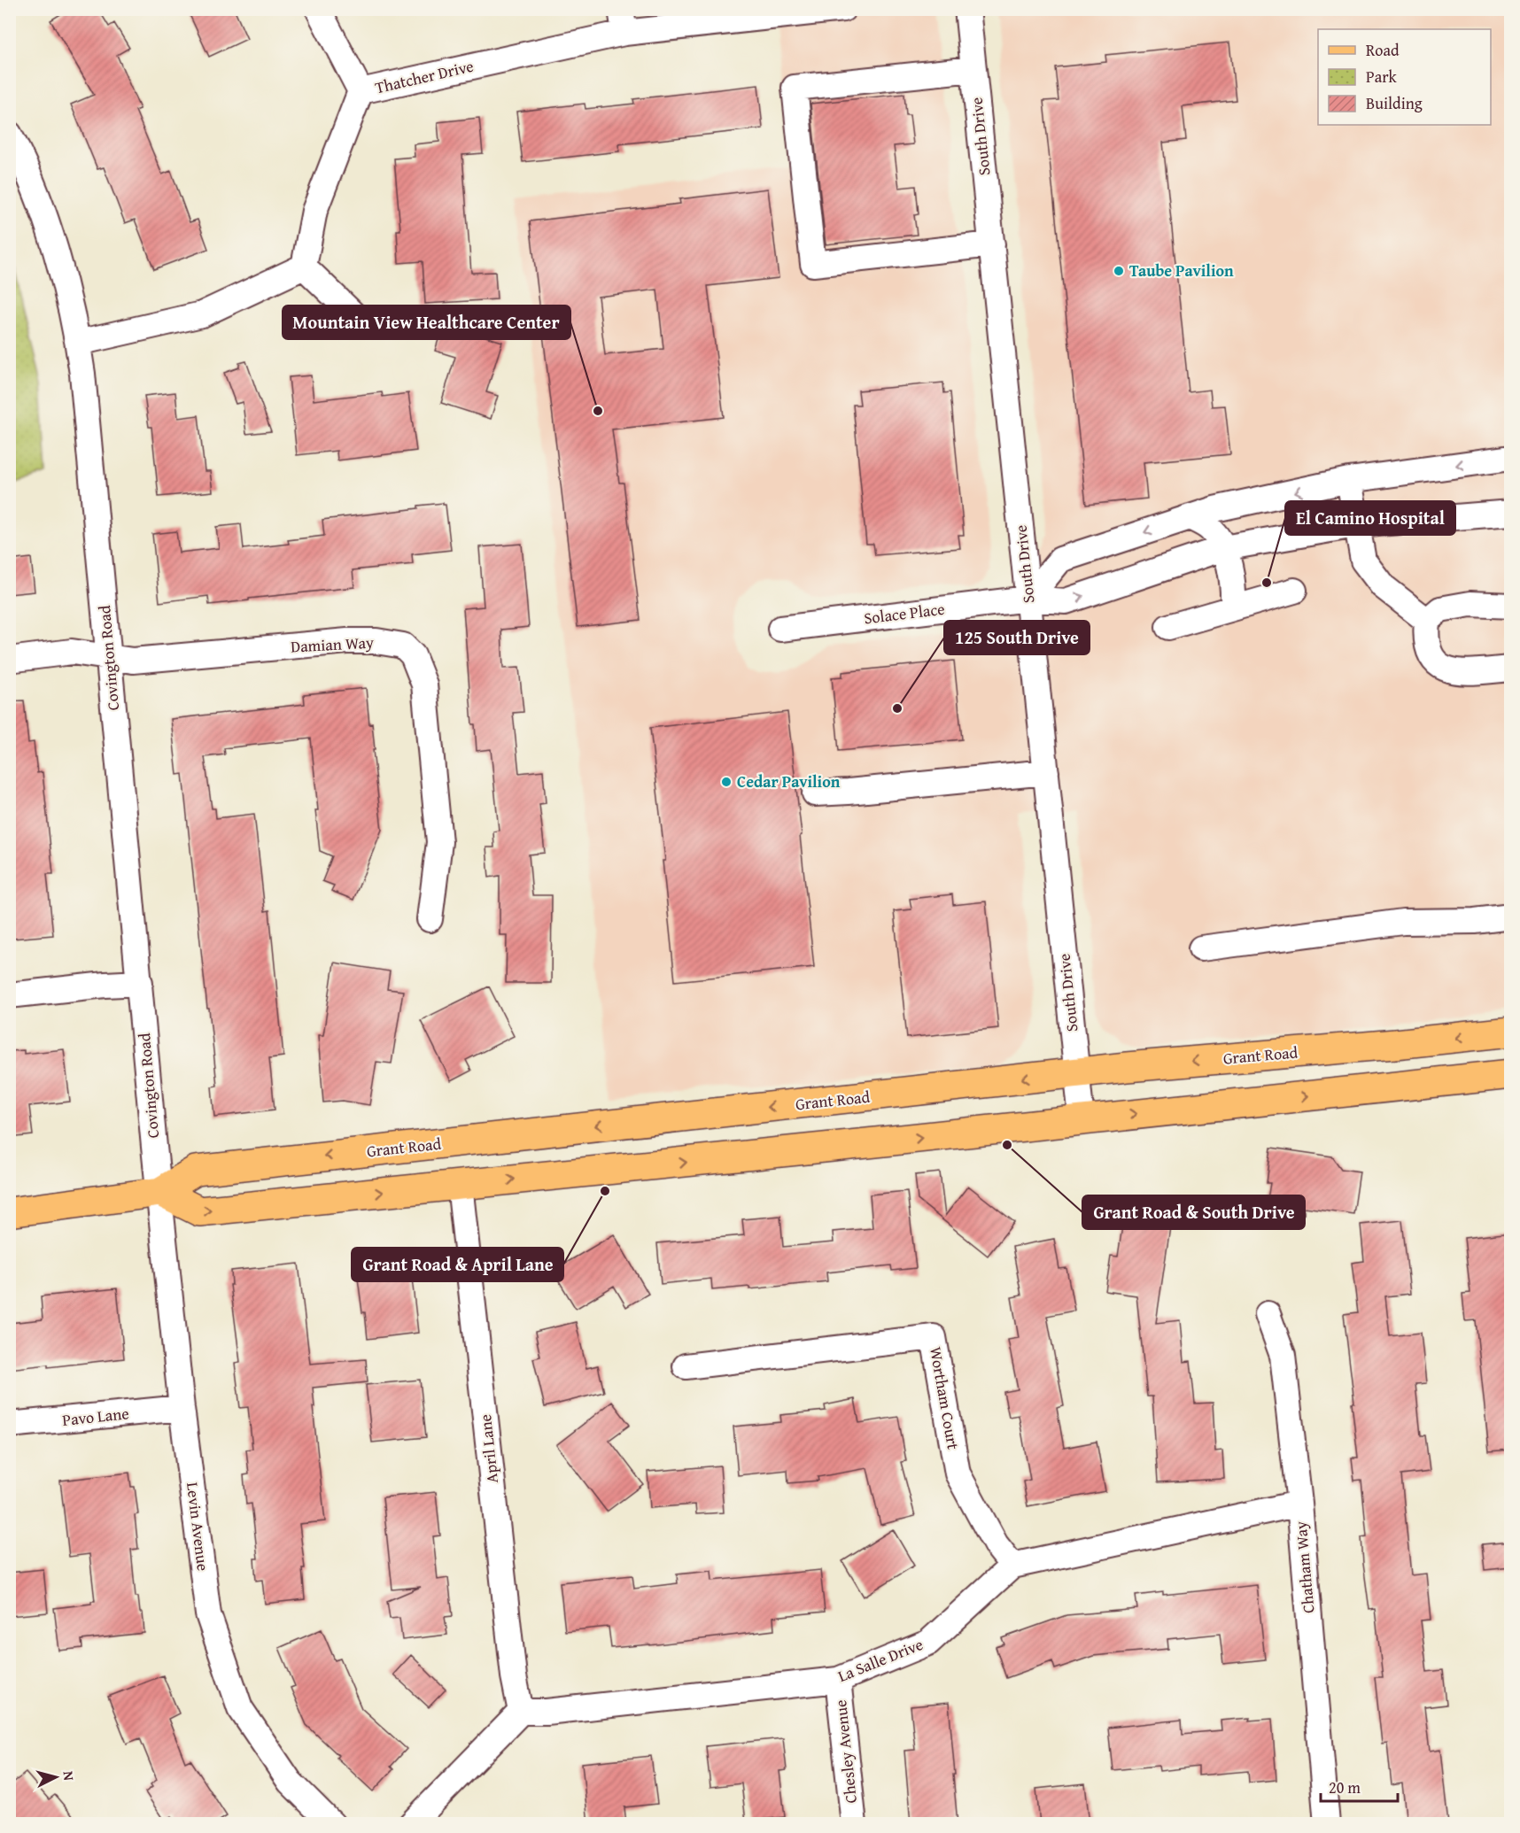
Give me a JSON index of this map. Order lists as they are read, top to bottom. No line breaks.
{"streets":{"main road":["Grant Road"],"street":["Thatcher Drive","South Drive","Solace Place","Damian Way","Covington Road","Wortham Court","Pavo Lane","April Lane","Levin Avenue","Chatham Way","La Salle Drive","Chesley Avenue"]},"crossings":[["South Drive","Solace Place"],["South Drive","Grant Road"],["Damian Way","Covington Road"],["Covington Road","Grant Road"],["Covington Road","Levin Avenue"],["Grant Road","Levin Avenue"],["Wortham Court","La Salle Drive"],["Pavo Lane","Levin Avenue"],["April Lane","La Salle Drive"],["La Salle Drive","Chesley Avenue"]],"places":["Taube Pavilion","Mountain View Healthcare Center","El Camino Hospital","125 South Drive","Cedar Pavilion","Grant Road & South Drive","Grant Road & April Lane"],"legend":["Road","Park","Building"],"scale_bar":"20 m","north":"right"}
